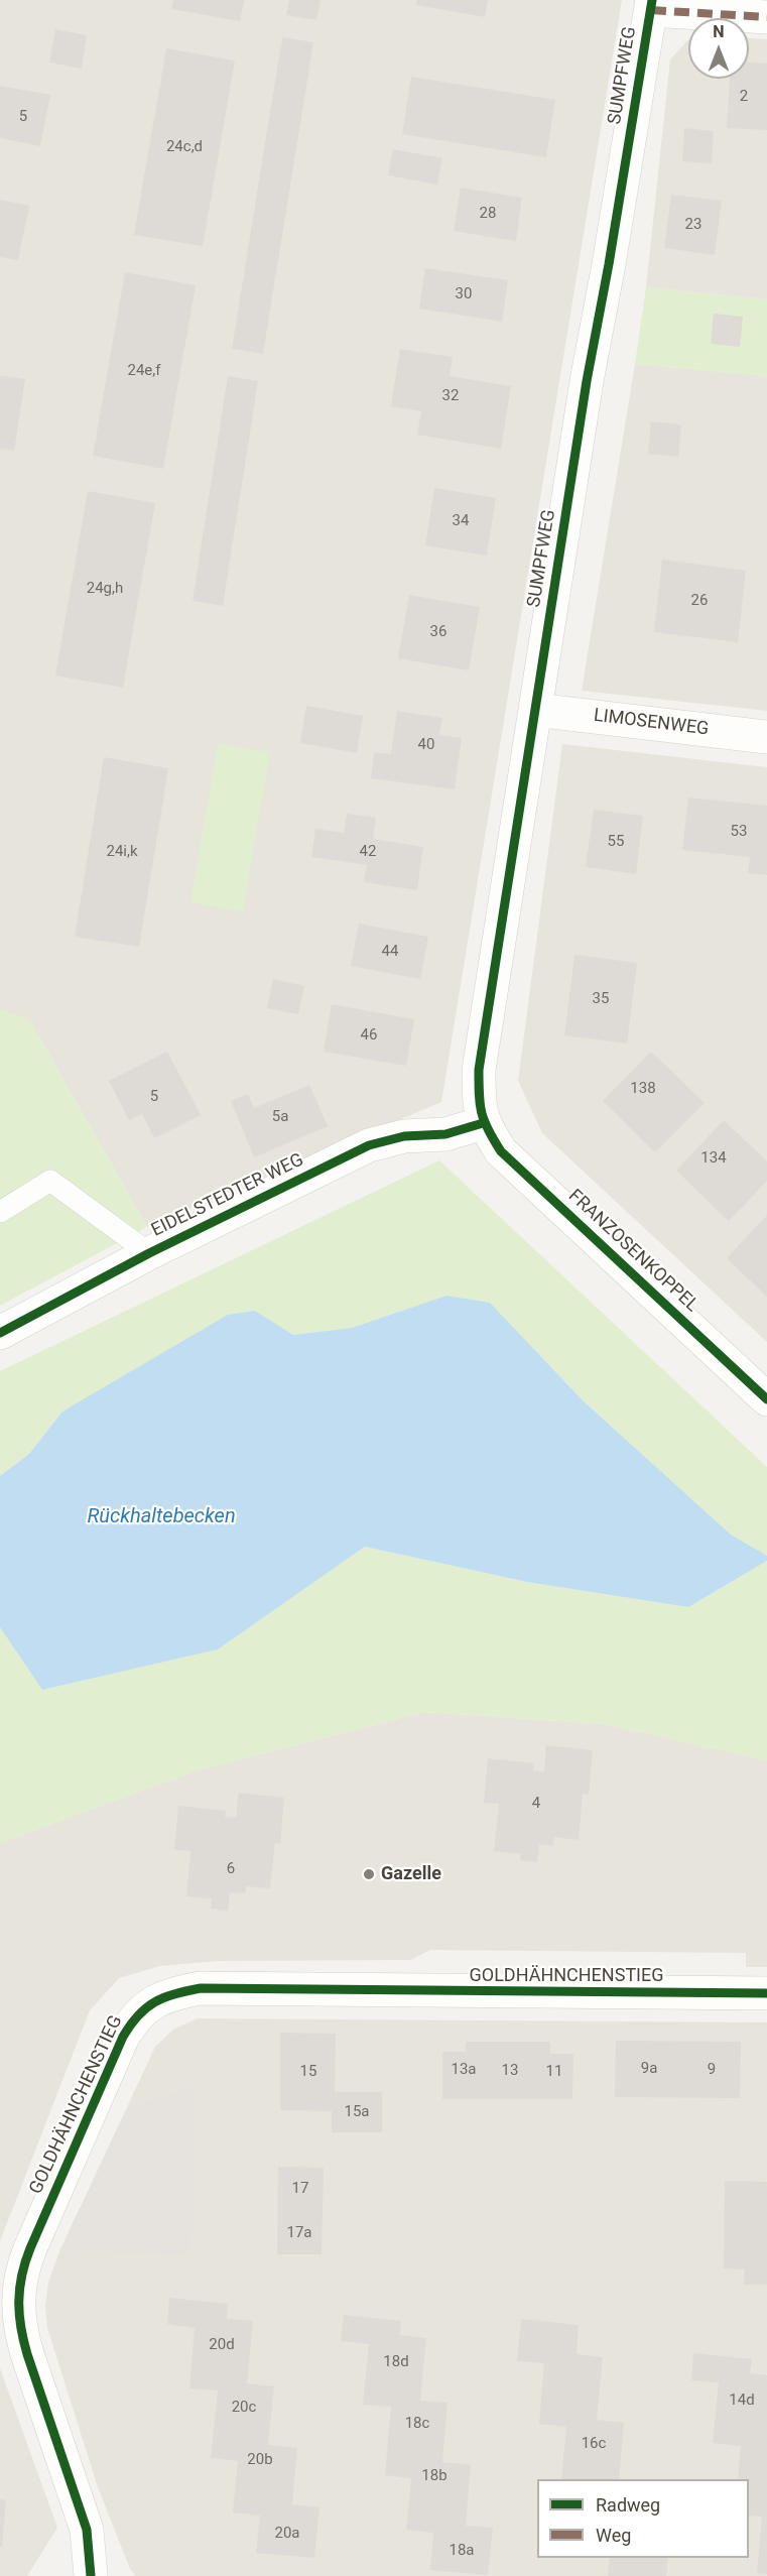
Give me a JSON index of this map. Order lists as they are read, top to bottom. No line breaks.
{"streets":{"street":["SUMPFWEG","LIMOSENWEG","EIDELSTEDTER WEG","FRANZOSENKOPPEL","GOLDHÄHNCHENSTIEG"]},"crossings":[["SUMPFWEG","LIMOSENWEG"],["SUMPFWEG","EIDELSTEDTER WEG"],["SUMPFWEG","FRANZOSENKOPPEL"],["EIDELSTEDTER WEG","FRANZOSENKOPPEL"]],"water":["Rückhaltebecken"],"places":["Gazelle"],"house_numbers":["2","5","24c,d","28","23","30","24e,f","32","34","24g,h","26","36","40","53","55","24i,k","42","44","35","46","138","5","5a","134","4","6","9a","13a","9","13","15","11","15a","17","17a","20d","18d","14d","20c","18c","16c","20b","18b","20a","18a"],"legend":["Radweg","Weg"],"north":"top"}
